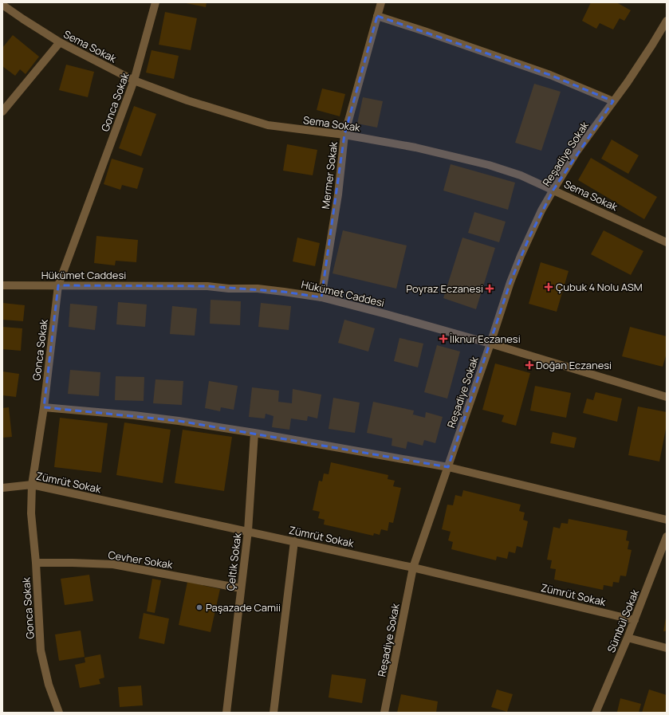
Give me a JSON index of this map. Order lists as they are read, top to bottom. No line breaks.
{"streets":{"street":["Sema Sokak","Gonca Sokak","Reşadiye Sokak","Mermer Sokak","Hükümet Caddesi","Zümrüt Sokak","Cevher Sokak","Çeltik Sokak","Sümbül Sokak"]},"crossings":[["Sema Sokak","Gonca Sokak"],["Sema Sokak","Reşadiye Sokak"],["Sema Sokak","Mermer Sokak"],["Gonca Sokak","Hükümet Caddesi"],["Gonca Sokak","Zümrüt Sokak"],["Gonca Sokak","Cevher Sokak"],["Reşadiye Sokak","Hükümet Caddesi"],["Reşadiye Sokak","Zümrüt Sokak"],["Mermer Sokak","Hükümet Caddesi"],["Zümrüt Sokak","Çeltik Sokak"],["Zümrüt Sokak","Sümbül Sokak"],["Cevher Sokak","Çeltik Sokak"]],"places":{"health":["Çubuk 4 Nolu ASM","Poyraz Eczanesi","İlknur Eczanesi","Doğan Eczanesi"],"other":["Paşazade Camii"]}}
